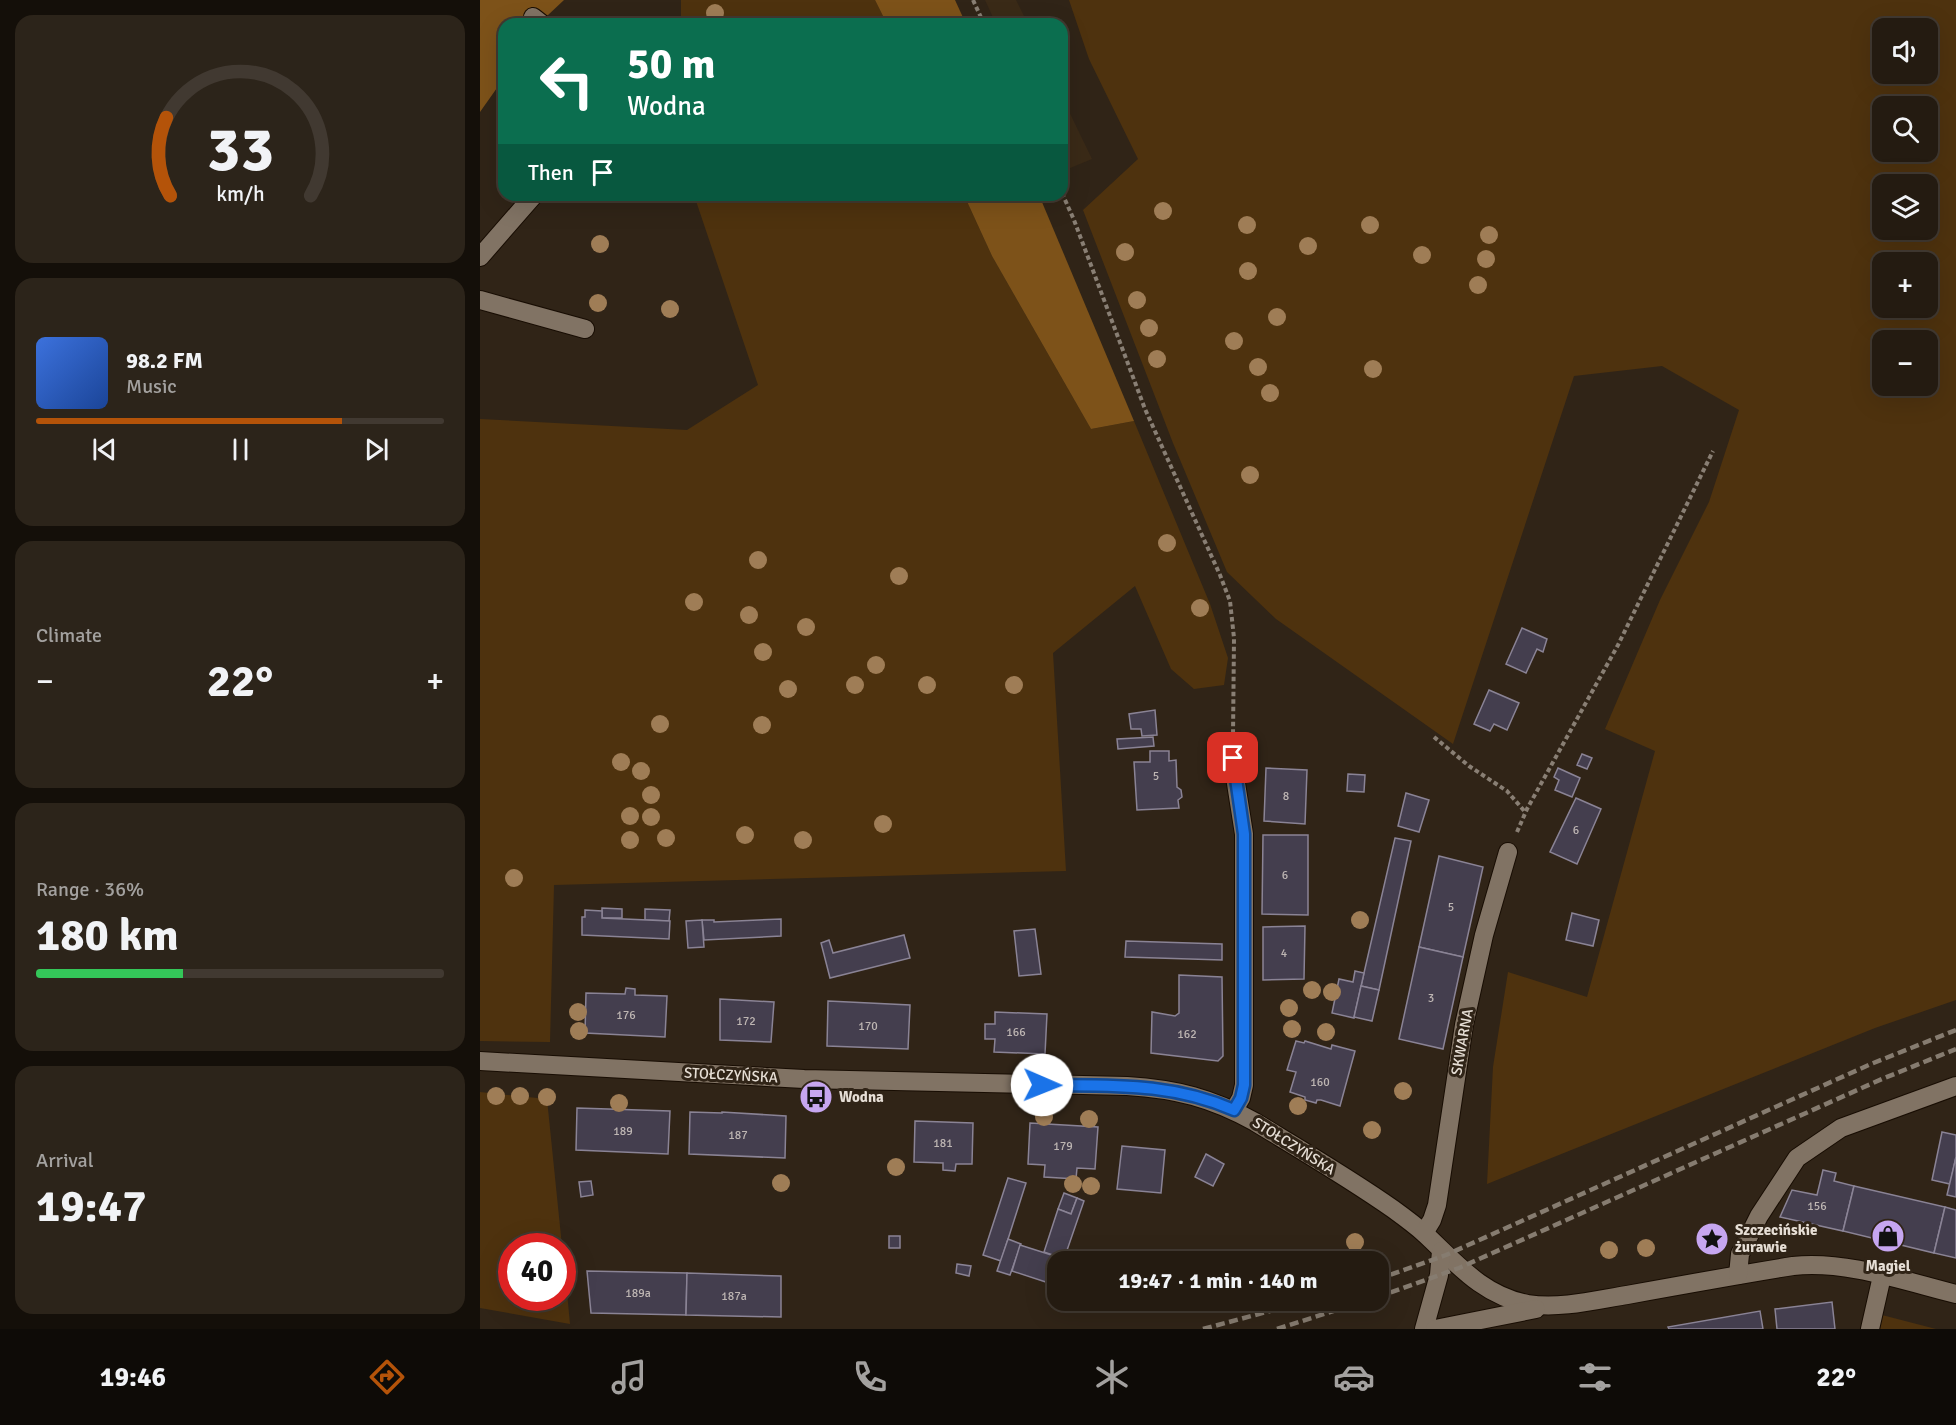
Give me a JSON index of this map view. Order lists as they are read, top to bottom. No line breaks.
{"streets":{"street":["SKWARNA","STOŁCZYŃSKA"]},"crossings":[["SKWARNA","STOŁCZYŃSKA"]],"places":{"bus stop":["Wodna"],"shop":["Magiel"],"place":["Szczecińskie żurawie"]},"house_numbers":["5","8","6","6","5","4","3","176","172","170","166","162","160","189","187","181","179","156","189a","187a"],"page":{"map_buttons":["+","−"],"turn":["50 m","Wodna"],"then":"Then","song":["98.2 FM","Music"],"tile":["Climate",["Range · 36%","180 km"],["Arrival","19:47"]],"heat":["−","22°","+"],"limit":"40","trip":"19:47 · 1 min · 140 m","tabs":["19:46","22°"],"gauge":["33","km/h"]}}
